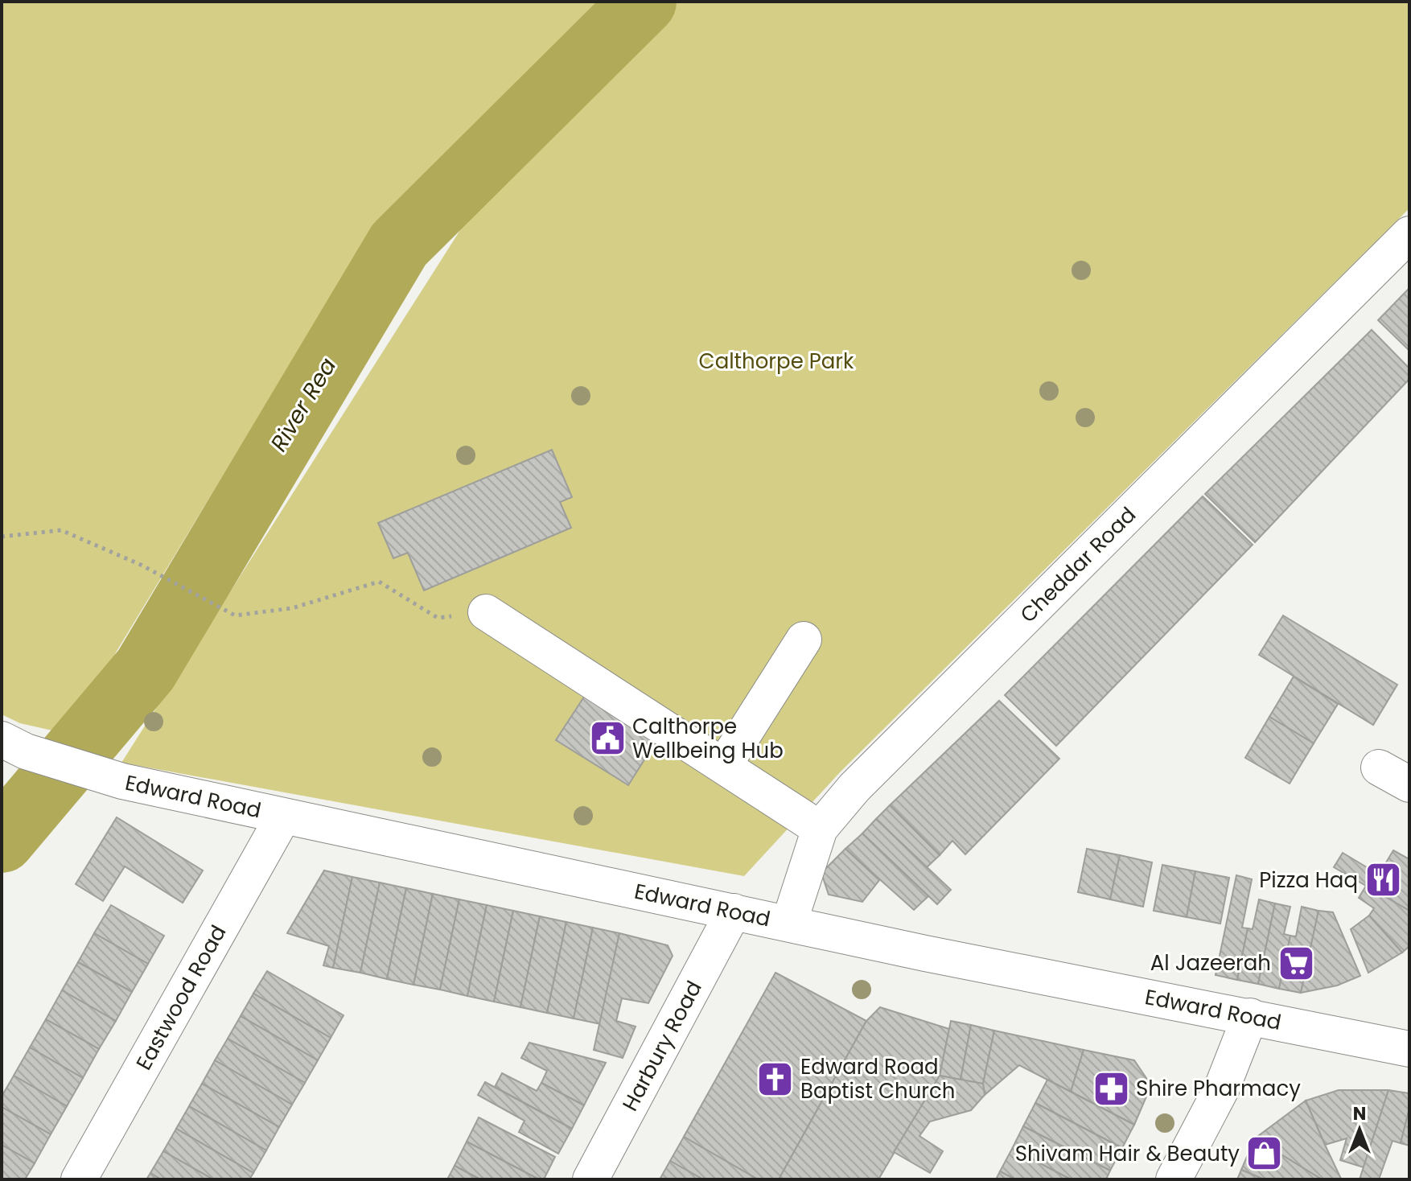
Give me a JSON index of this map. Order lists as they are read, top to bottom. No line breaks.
{"streets":{"street":["Cheddar Road","Edward Road","Eastwood Road","Harbury Road"]},"crossings":[["Cheddar Road","Edward Road"],["Edward Road","Eastwood Road"],["Edward Road","Harbury Road"]],"water":["River Rea"],"parks":["Calthorpe Park"],"places":{"public building":["Calthorpe Wellbeing Hub"],"restaurant":["Pizza Haq"],"supermarket":["Al Jazeerah"],"church":["Edward Road Baptist Church"],"pharmacy":["Shire Pharmacy"],"shop":["Shivam Hair & Beauty"]},"north":"top"}
